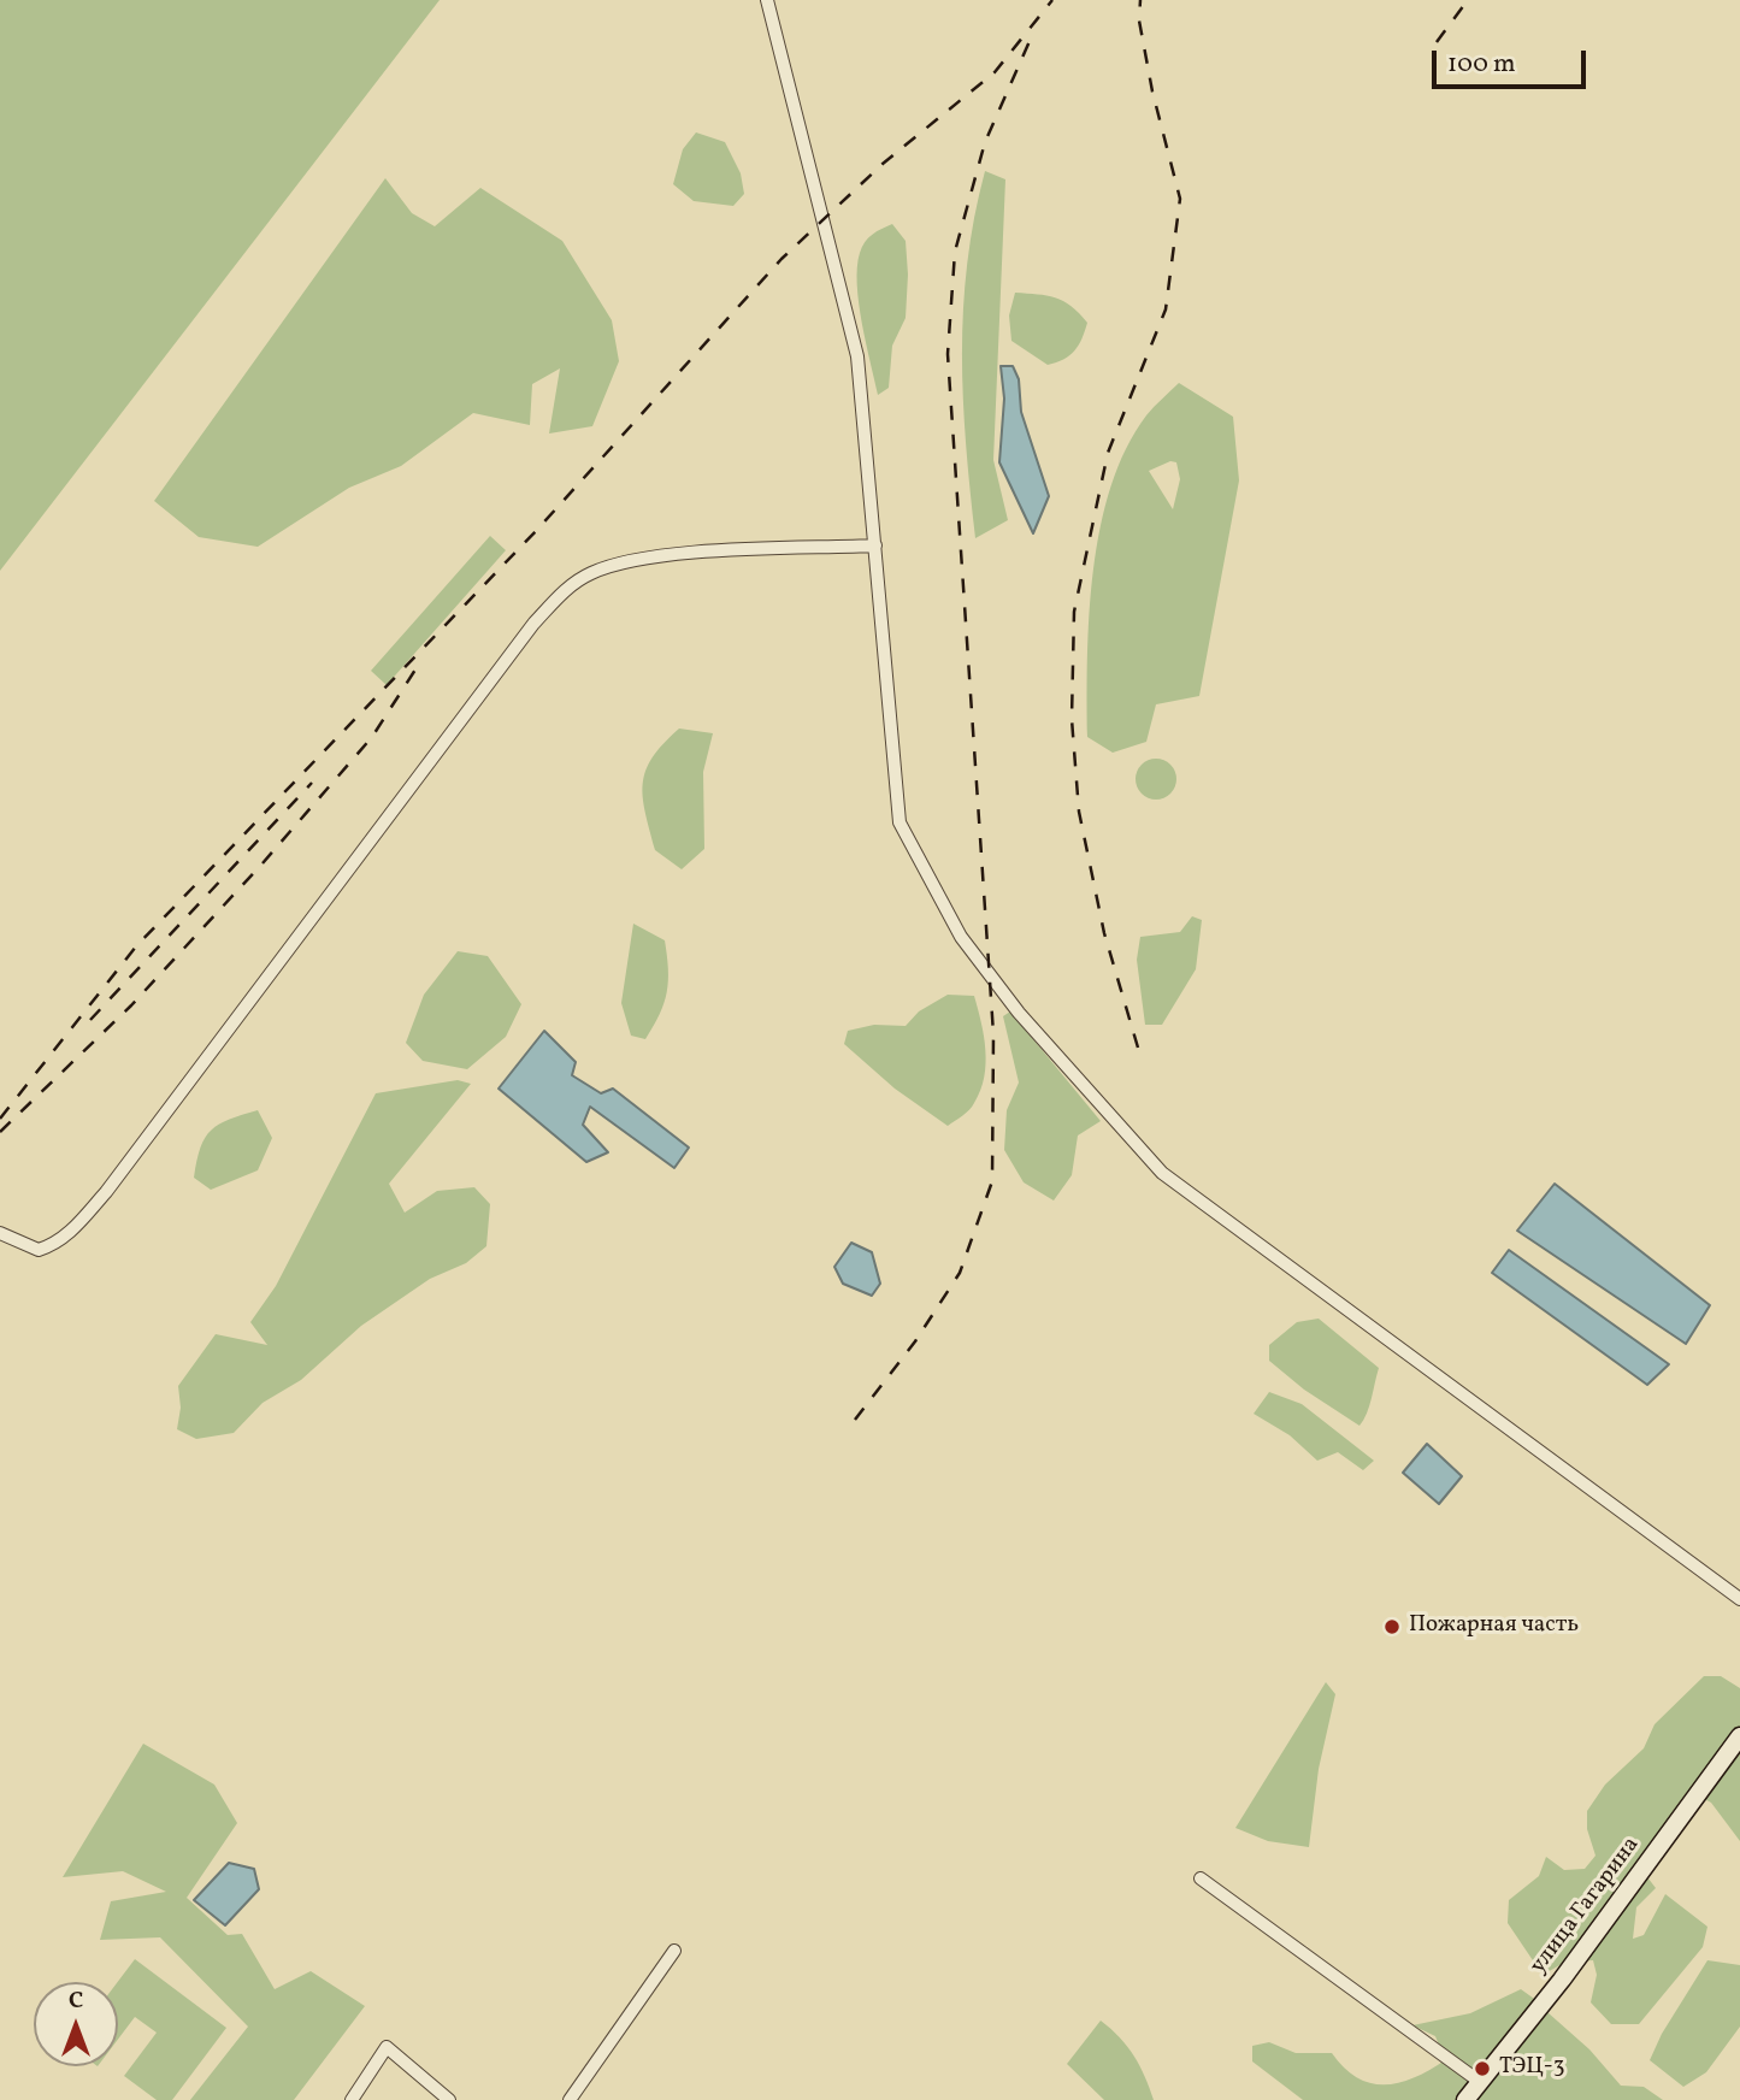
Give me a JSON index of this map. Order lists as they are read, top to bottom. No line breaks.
{"streets":{"main road":["улица Гагарина"]},"places":["Пожарная часть","ТЭЦ-3"],"scale_bar":"100 m","north":"top"}
